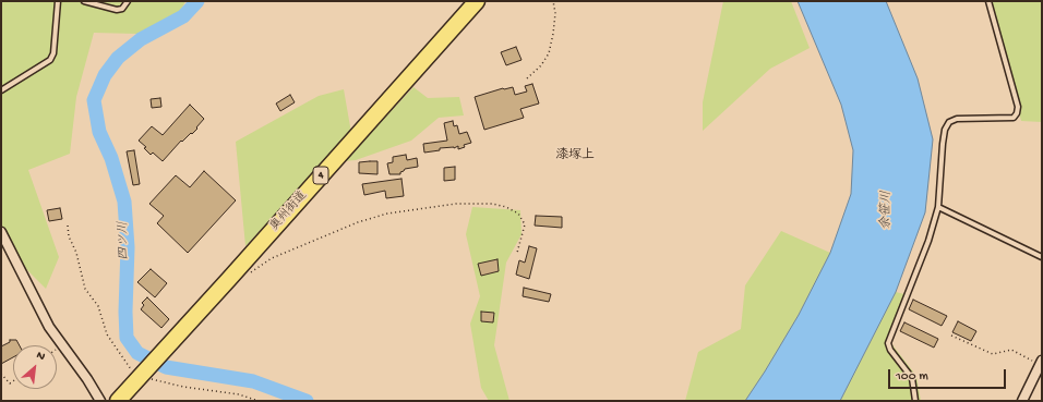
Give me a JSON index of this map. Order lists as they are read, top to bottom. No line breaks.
{"streets":{"highway":["4","奥州街道"]},"districts":["漆塚上"],"water":["余笹川","四ツ川"],"scale_bar":"100 m","north":"top right"}
